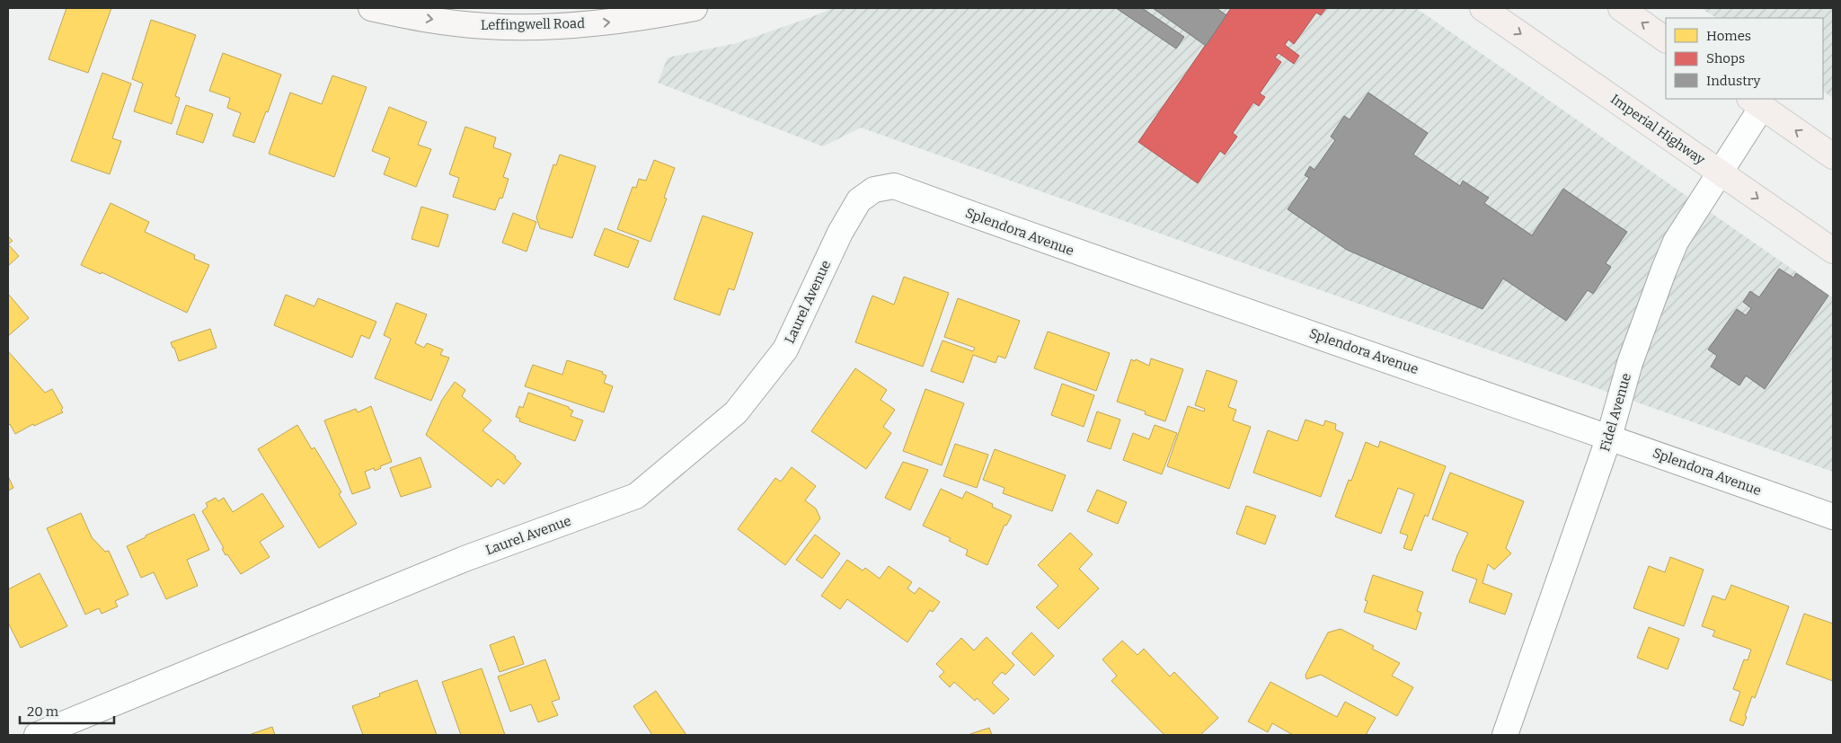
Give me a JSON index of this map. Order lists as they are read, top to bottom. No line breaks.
{"streets":{"main road":["Leffingwell Road","Imperial Highway"],"street":["Splendora Avenue","Laurel Avenue","Fidel Avenue"]},"crossings":[["Imperial Highway","Fidel Avenue"],["Splendora Avenue","Laurel Avenue"],["Splendora Avenue","Fidel Avenue"]],"one_way":["Leffingwell Road"],"legend":["Homes","Shops","Industry"],"scale_bar":"20 m"}
